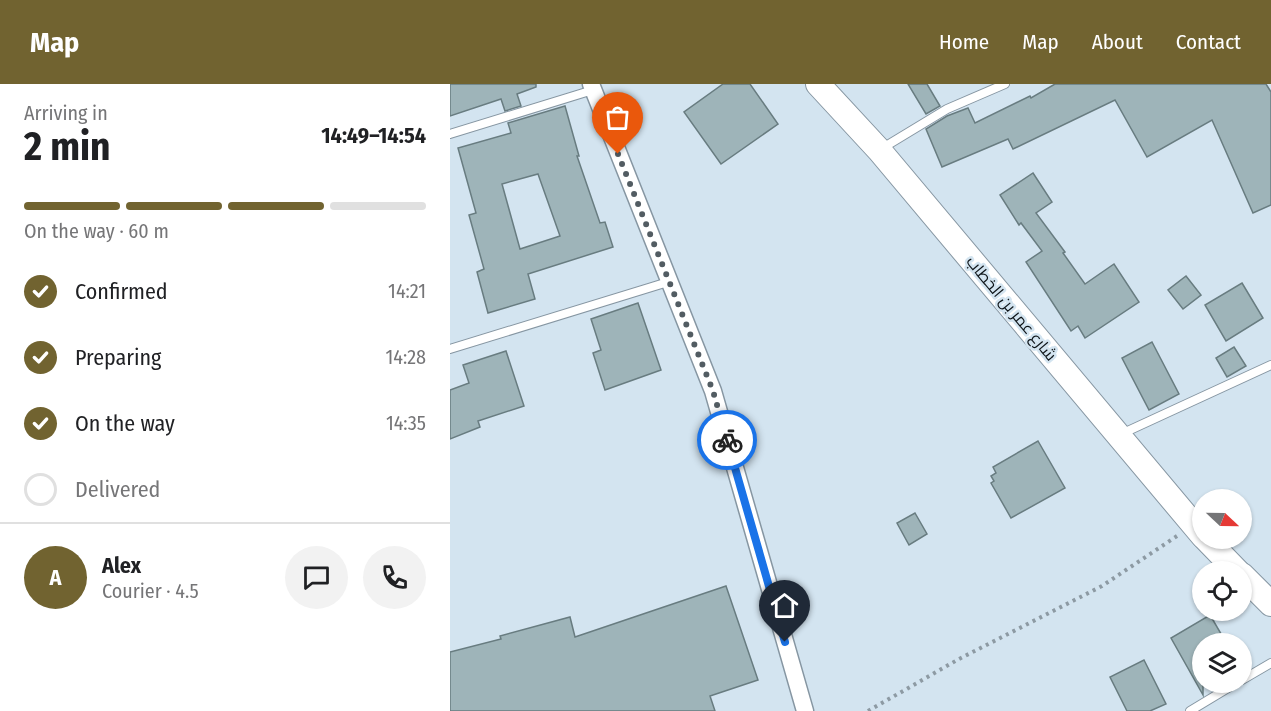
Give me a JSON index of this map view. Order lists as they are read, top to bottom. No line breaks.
{"streets":{"main road":["شارع عمر بن الخطاب"]},"north":"right","page":{"header":"Map","nav":["Home","Map","About","Contact"],"heading":["2 min","Arriving in","14:49–14:54"],"panel":["Alex","Courier · 4.5"],"bar":"On the way · 60 m","list":[["Confirmed","14:21"],["Preparing","14:28"],["On the way","14:35"],"Delivered"],"round":"A"}}
